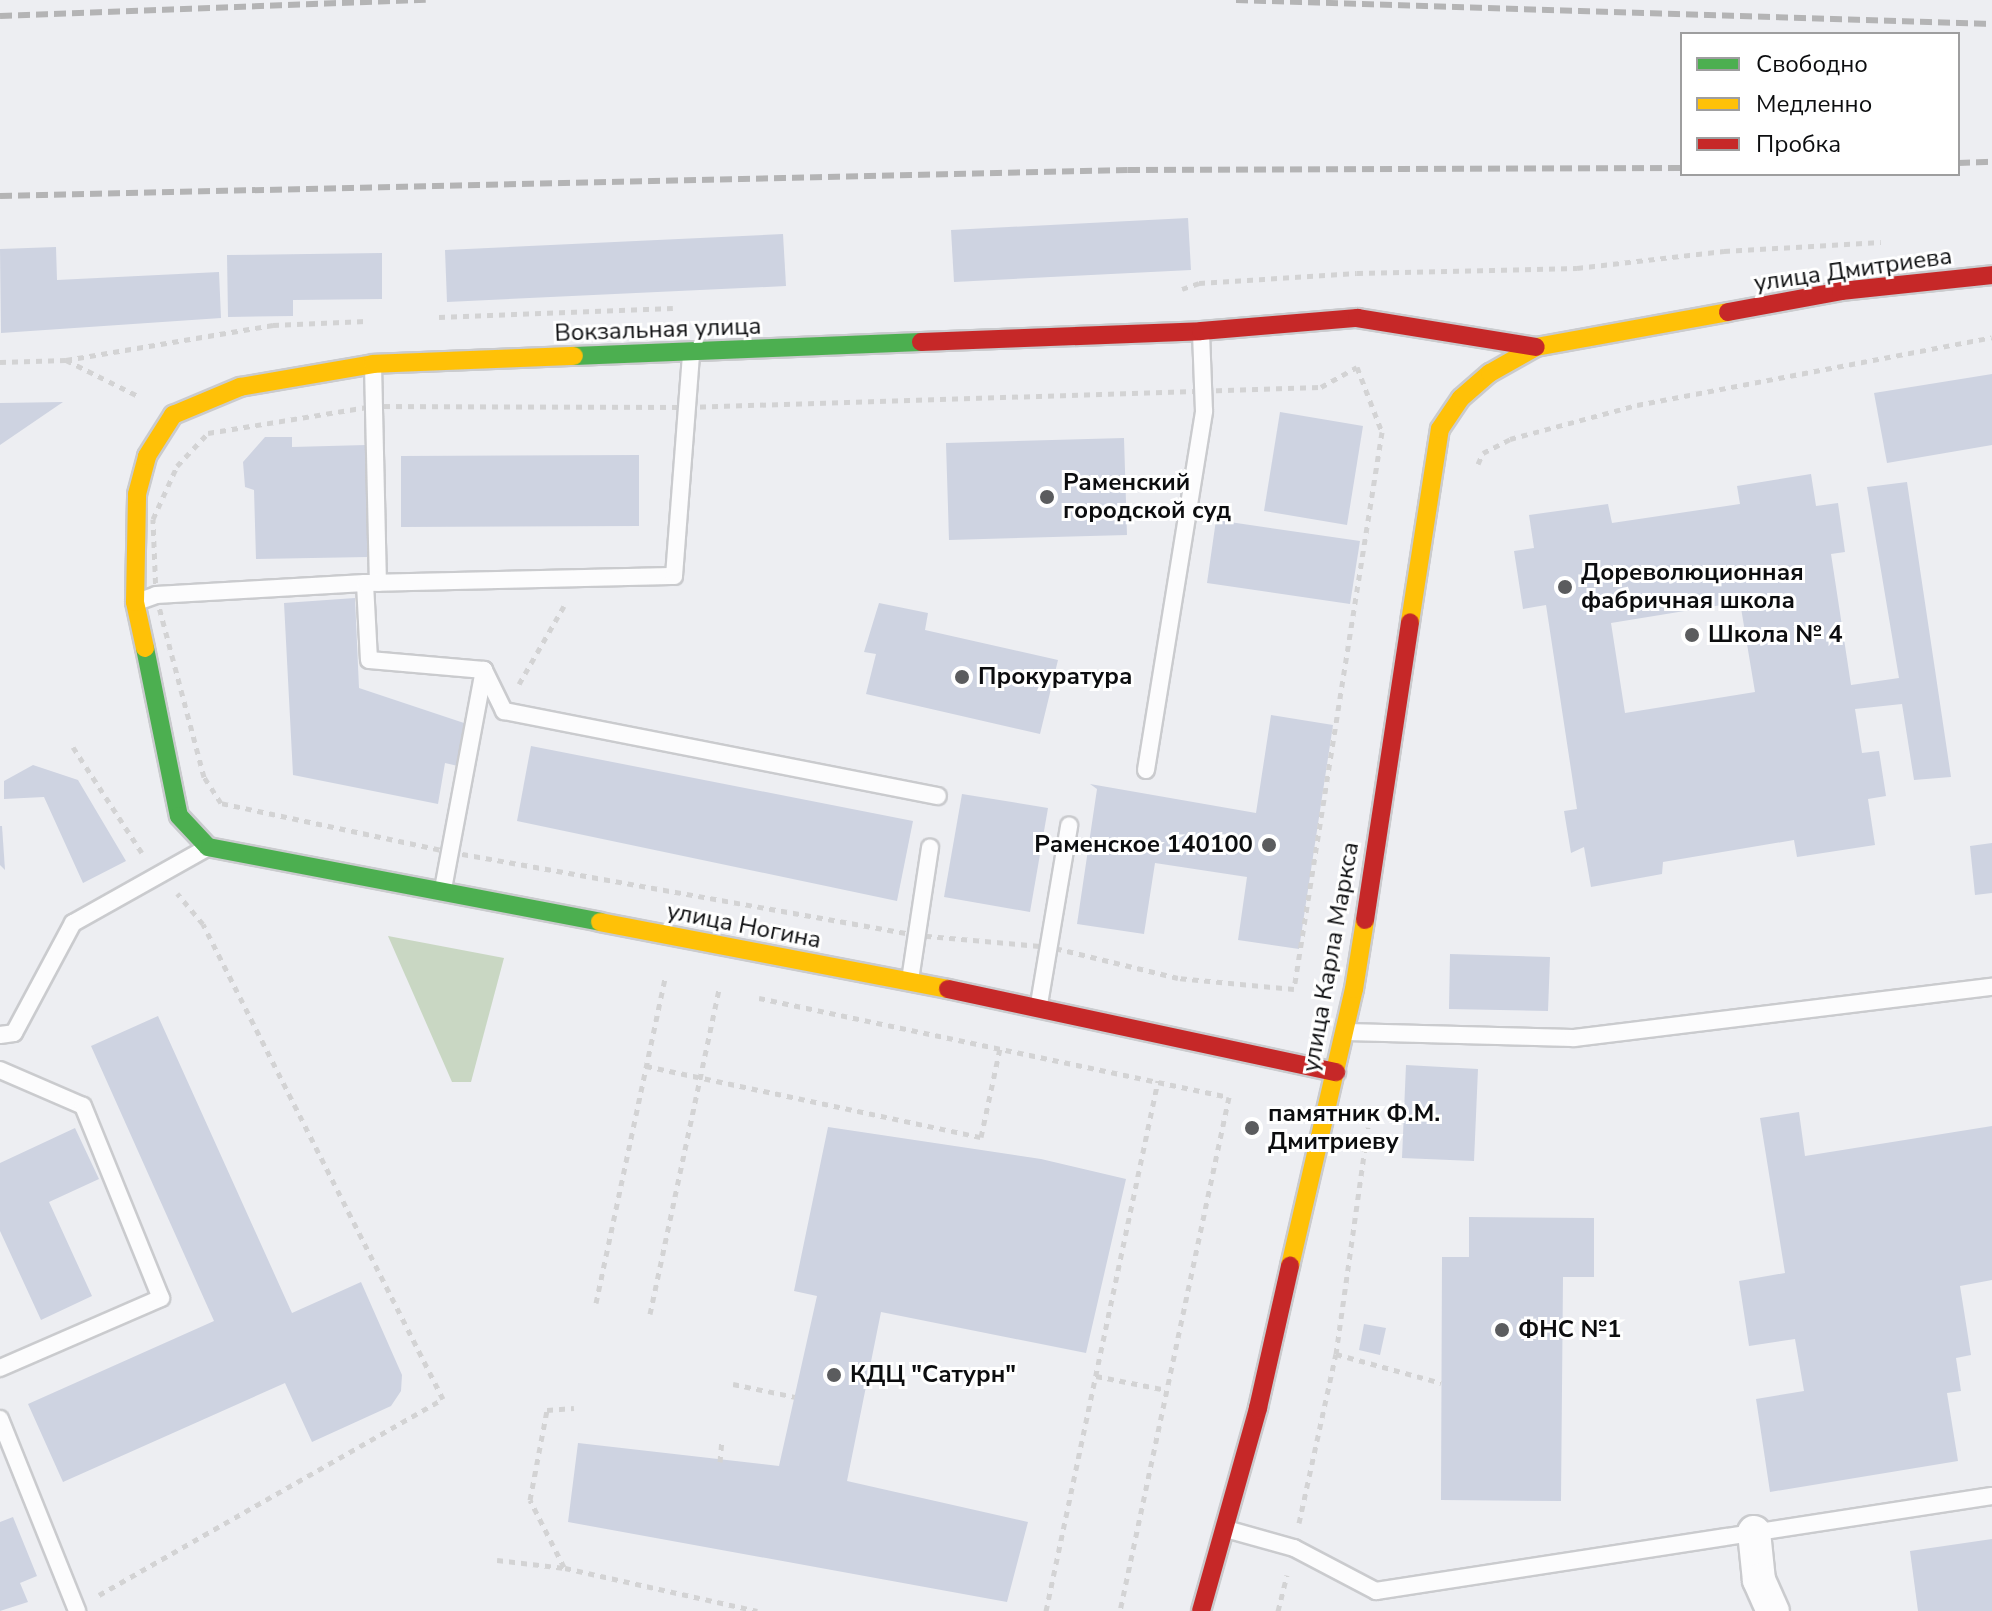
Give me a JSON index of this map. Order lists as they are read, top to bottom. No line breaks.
{"streets":{"street":["улица Дмитриева","Вокзальная улица","улица Ногина","улица Карла Маркса"]},"crossings":[["улица Дмитриева","Вокзальная улица"],["улица Дмитриева","улица Карла Маркса"],["Вокзальная улица","улица Карла Маркса"],["улица Ногина","улица Карла Маркса"]],"places":["Раменский городской суд","Дореволюционная фабричная школа","Школа № 4","Прокуратура","Раменское 140100","памятник Ф.М. Дмитриеву","ФНС №1","КДЦ \"Сатурн\""],"legend":["Свободно","Медленно","Пробка"]}
